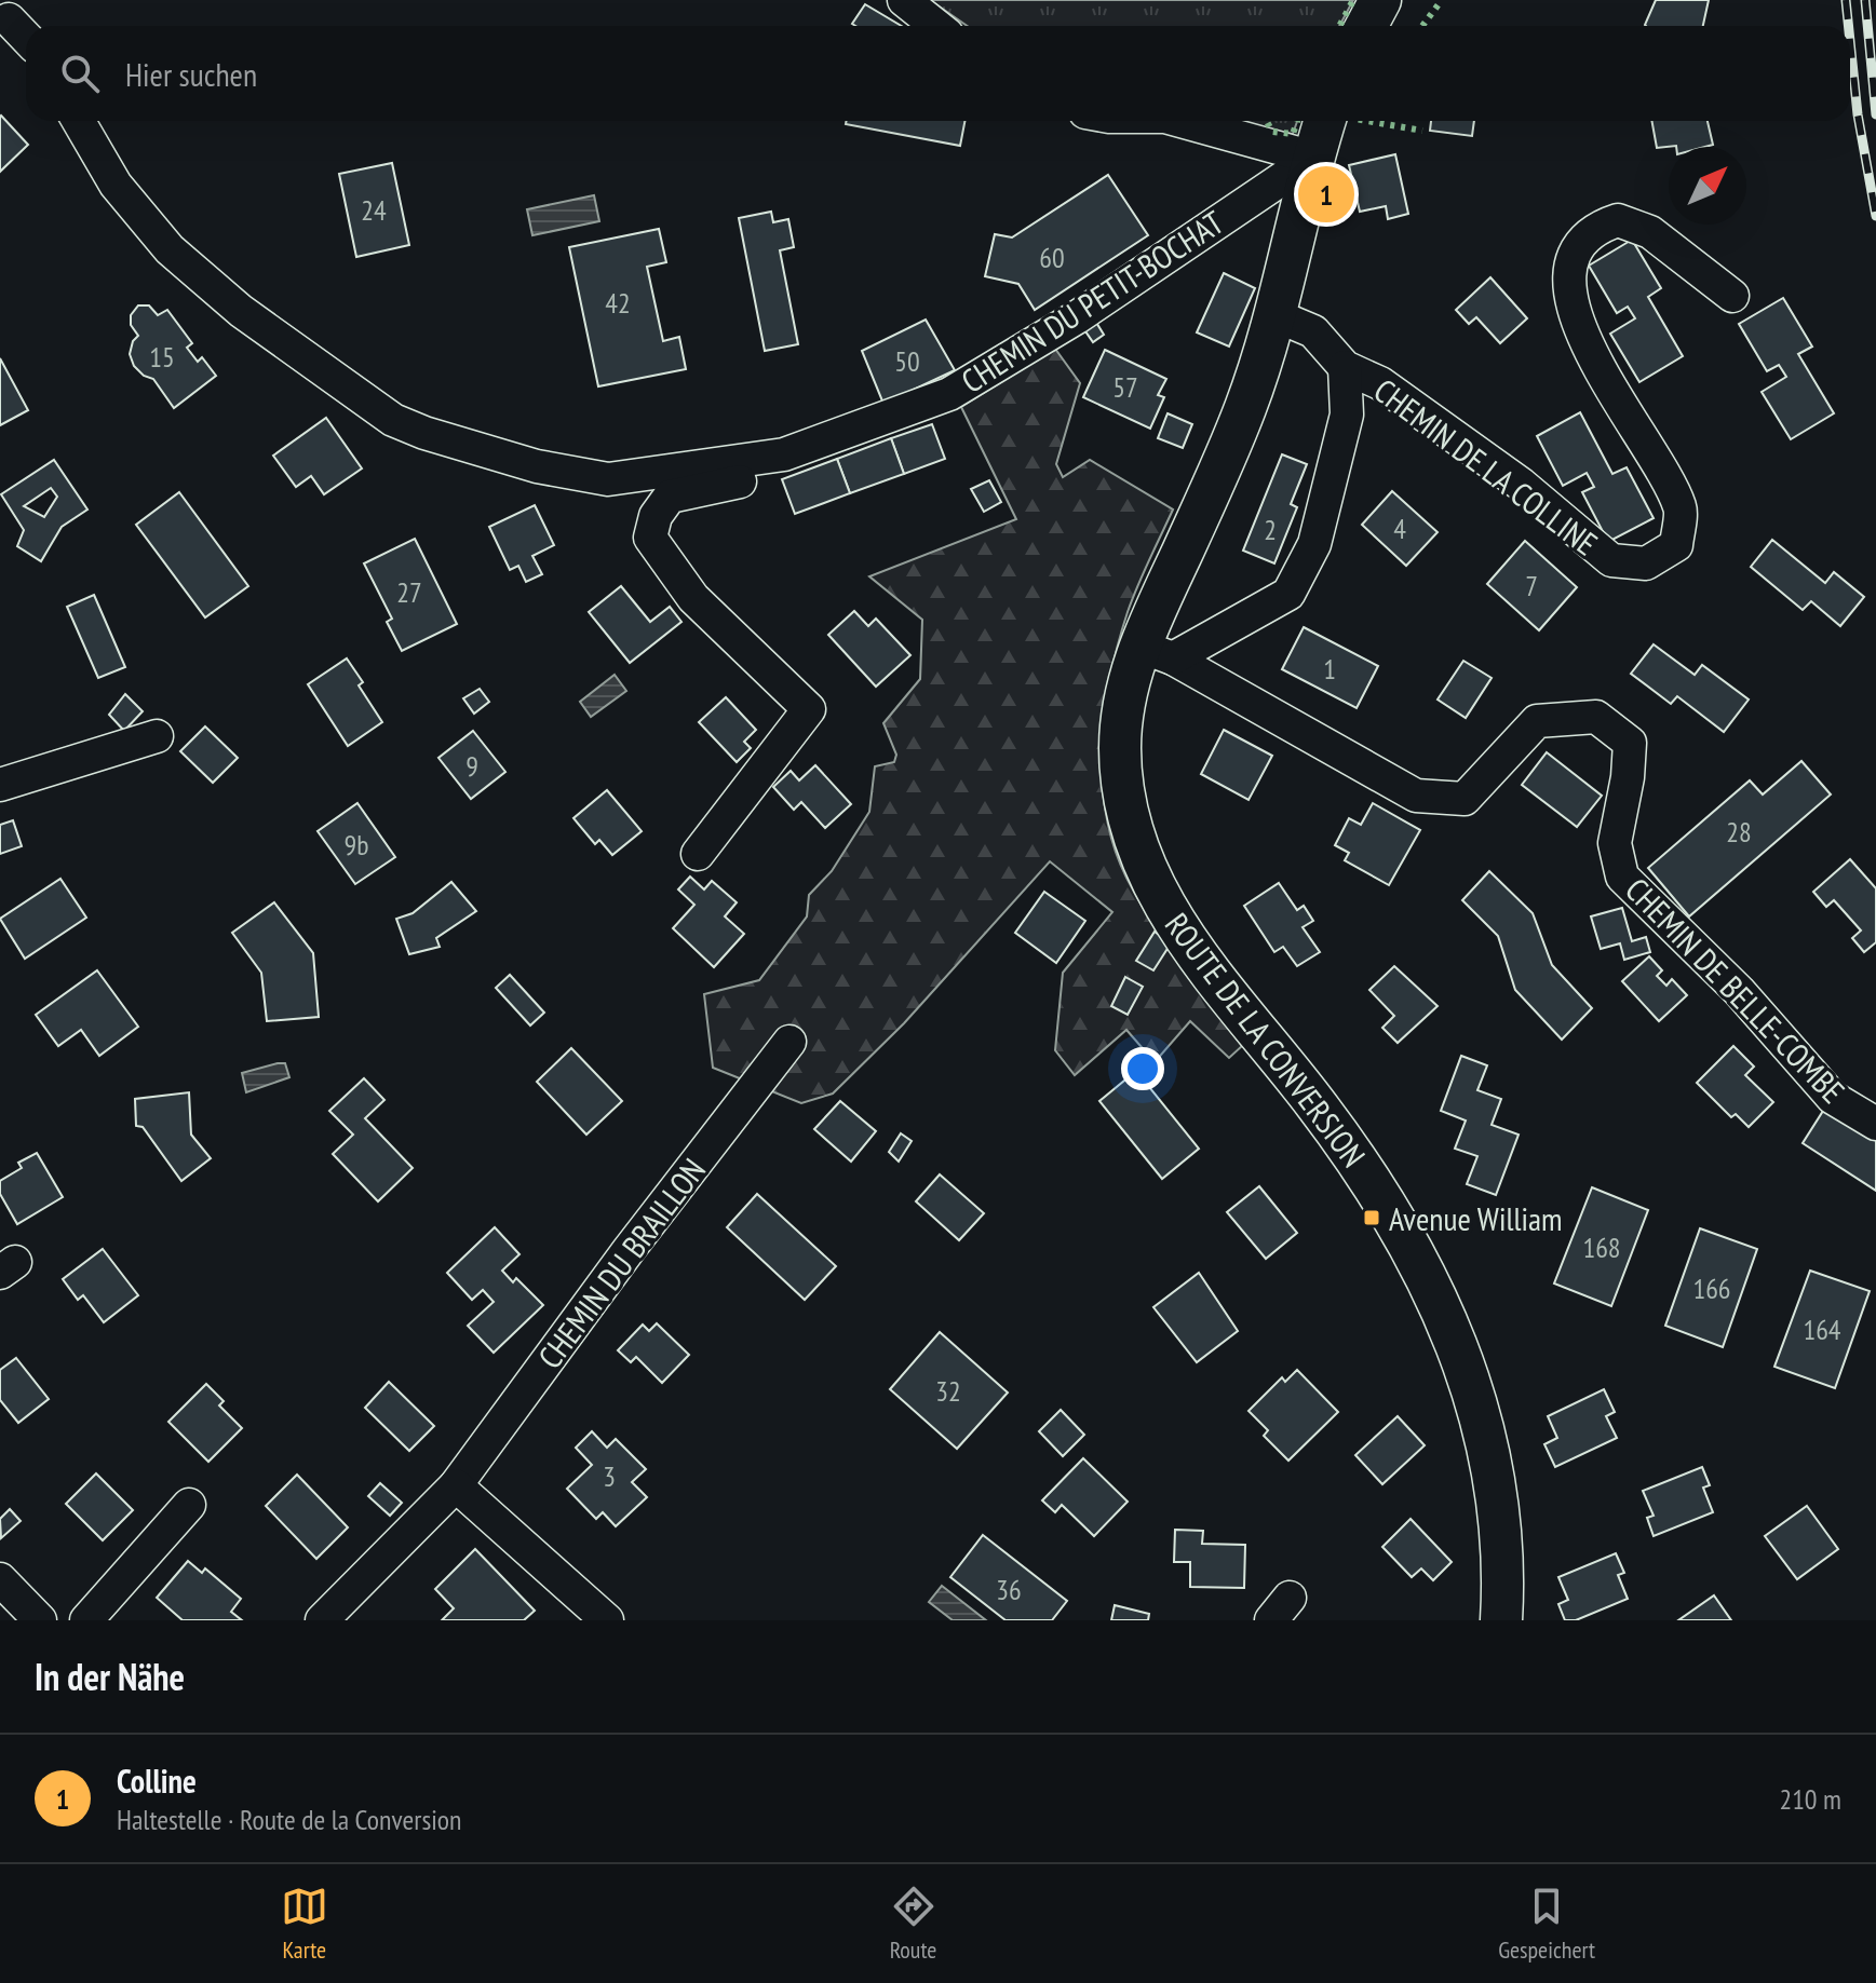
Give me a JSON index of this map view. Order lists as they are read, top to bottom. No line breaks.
{"streets":{"main road":["ROUTE DE LA CONVERSION"],"street":["CHEMIN DU PETIT-BOCHAT","CHEMIN DE LA COLLINE","CHEMIN DE BELLE-COMBE","CHEMIN DU BRAILLON"]},"crossings":[["CHEMIN DU PETIT-BOCHAT","ROUTE DE LA CONVERSION"],["CHEMIN DE LA COLLINE","CHEMIN DE BELLE-COMBE"],["CHEMIN DE LA COLLINE","ROUTE DE LA CONVERSION"],["CHEMIN DE BELLE-COMBE","ROUTE DE LA CONVERSION"]],"places":{"transit":["Avenue William"]},"house_numbers":["24","60","42","15","50","57","4","2","7","27","1","9","28","9b","168","166","164","32","3","36"],"north":"top right","page":{"search":"Hier suchen","pins":"1","heading":"In der Nähe","list":[{"mark":"1","name":"Colline","note":"Haltestelle · Route de la Conversion","value":"210 m"}],"nav":["Karte","Route","Gespeichert"]}}
